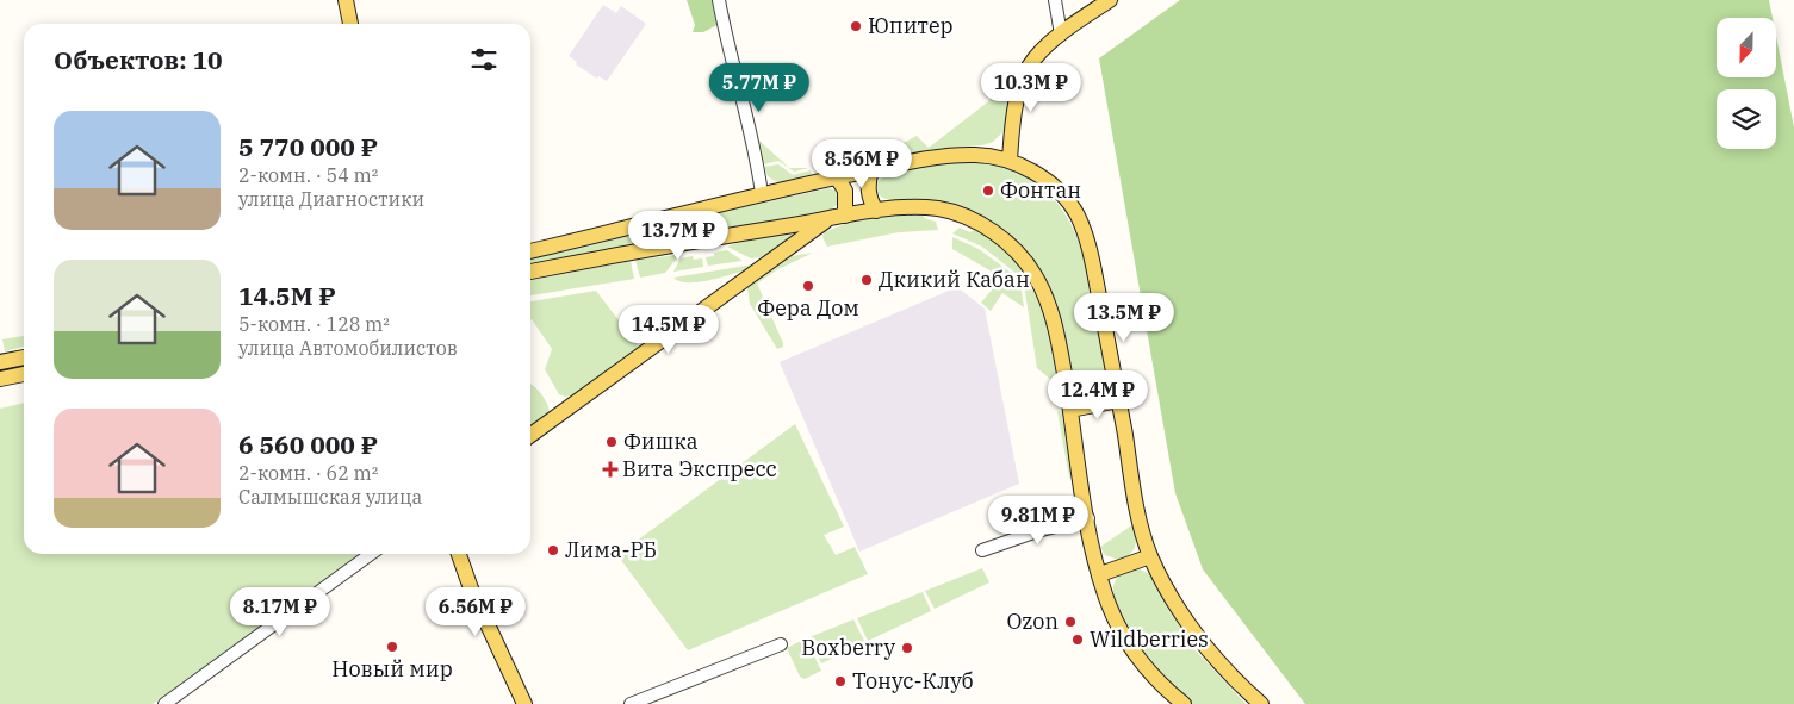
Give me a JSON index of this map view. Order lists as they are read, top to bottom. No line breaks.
{"places":{"other":["Юпитер","Фонтан","Дкикий Кабан","Фера Дом","Фишка","Лима-РБ","Ozon","Wildberries","Новый мир","Boxberry","Тонус-Клуб"],"health":["Вита Экспресс"]},"north":"bottom","page":{"heading":"Объектов: 10","price":["5.77M ₽","10.3M ₽","8.56M ₽","13.7M ₽","13.5M ₽","14.5M ₽","12.4M ₽","9.81M ₽","8.17M ₽","6.56M ₽"],"list":[{"name":"5 770 000 ₽","note":"2-комн. · 54 m² · улица Диагностики"},{"name":"14.5M ₽","note":"5-комн. · 128 m² · улица Автомобилистов"},{"name":"6 560 000 ₽","note":"2-комн. · 62 m² · Салмышская улица"}]}}
